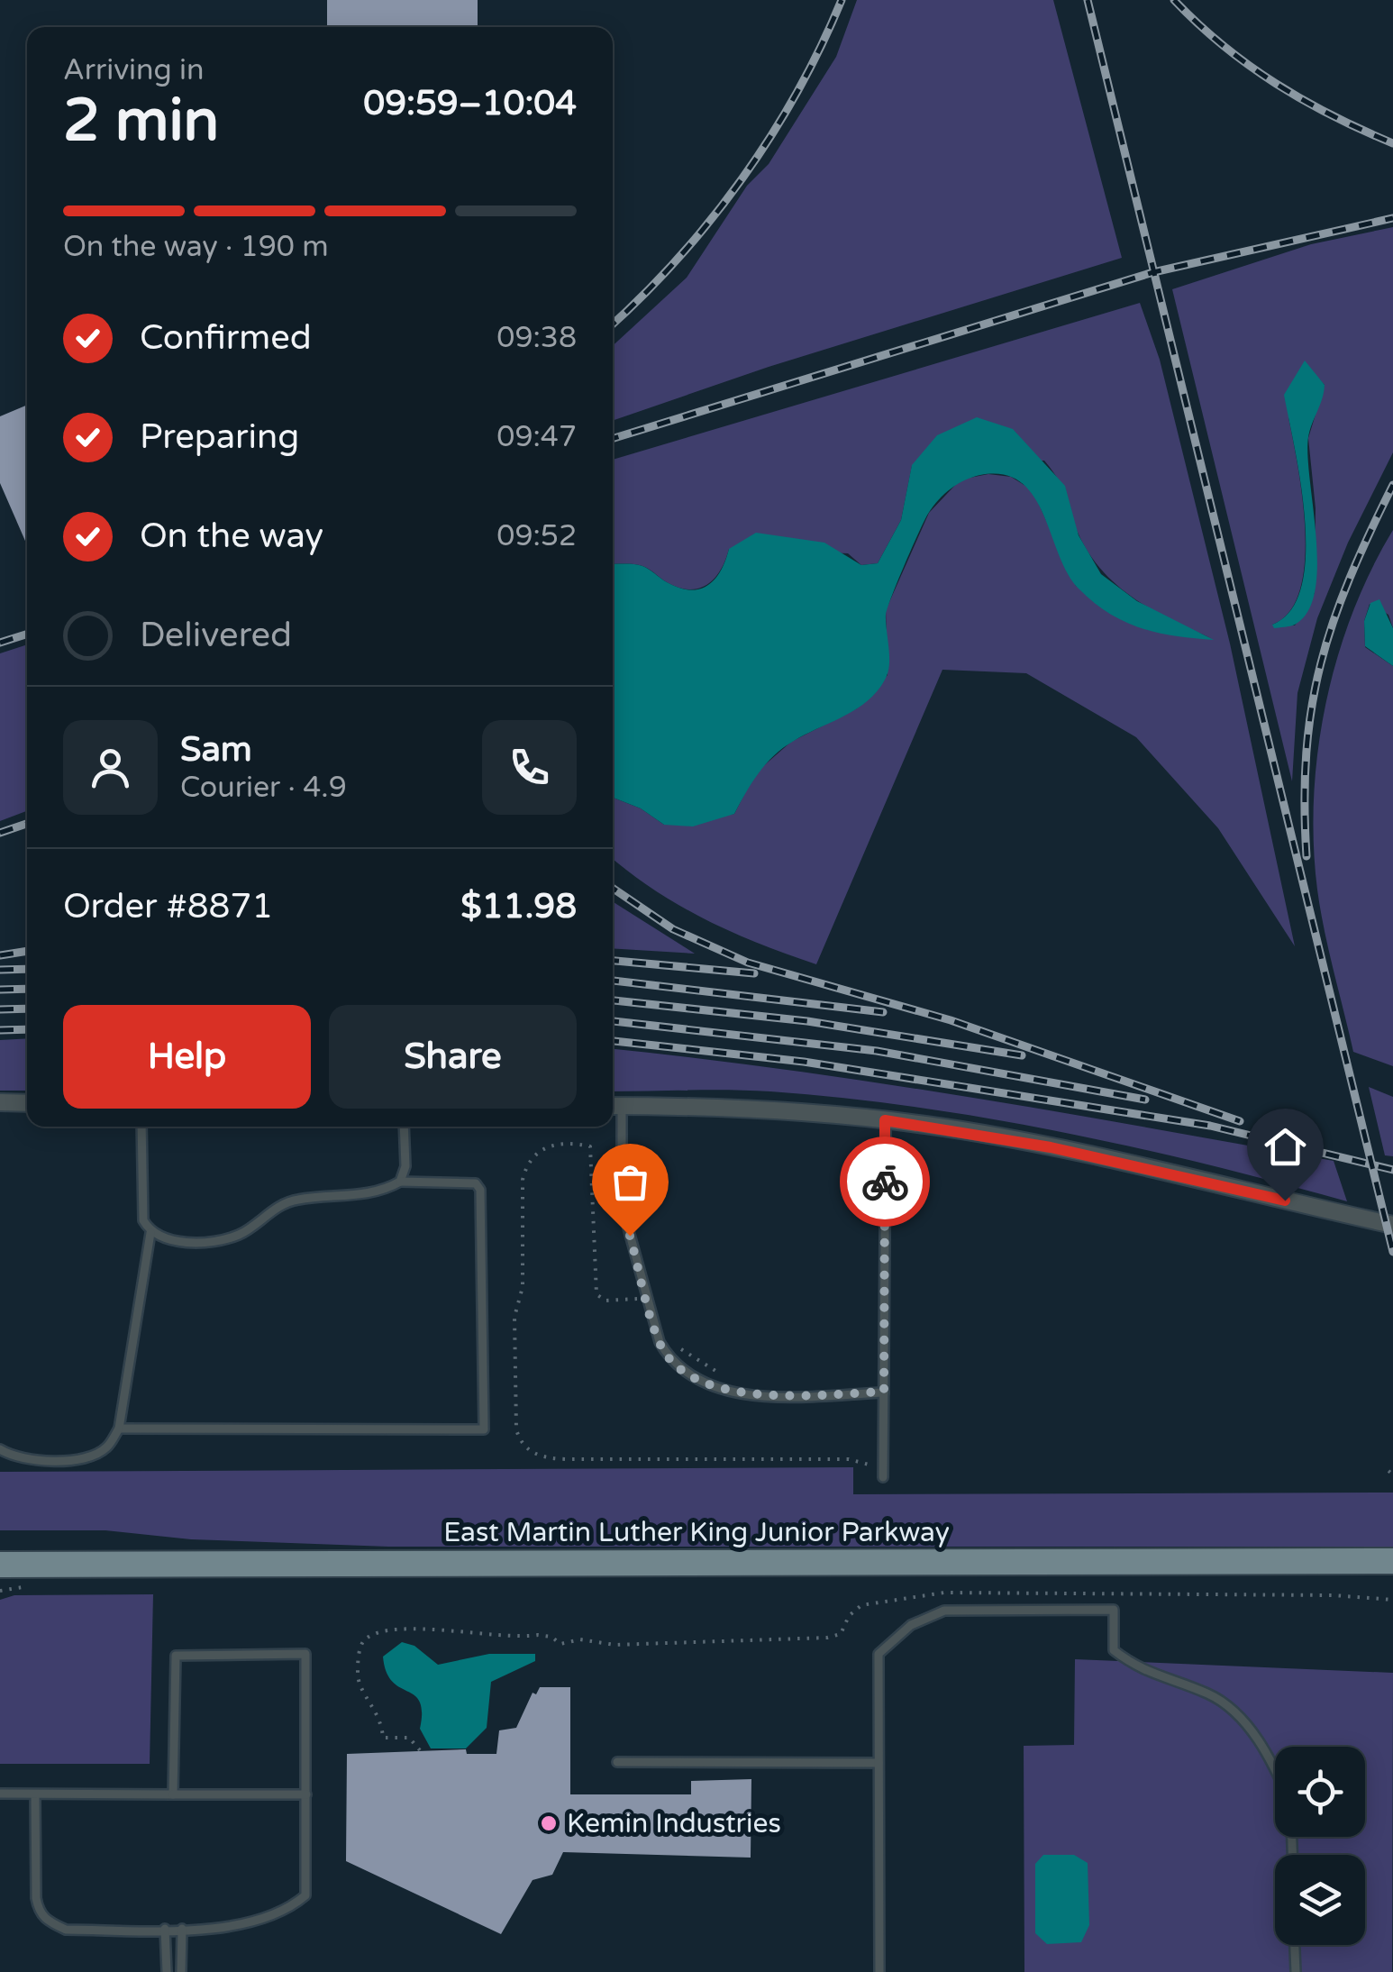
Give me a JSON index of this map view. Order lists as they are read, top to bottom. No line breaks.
{"streets":{"main road":["East Martin Luther King Junior Parkway"]},"places":["Kemin Industries"],"page":{"heading":["2 min","Arriving in","09:59–10:04"],"panel":["Sam","Courier · 4.9","Order #8871","$11.98"],"bar":"On the way · 190 m","list":[["Confirmed","09:38"],["Preparing","09:47"],["On the way","09:52"],"Delivered"],"buttons":["Help","Share"]}}
